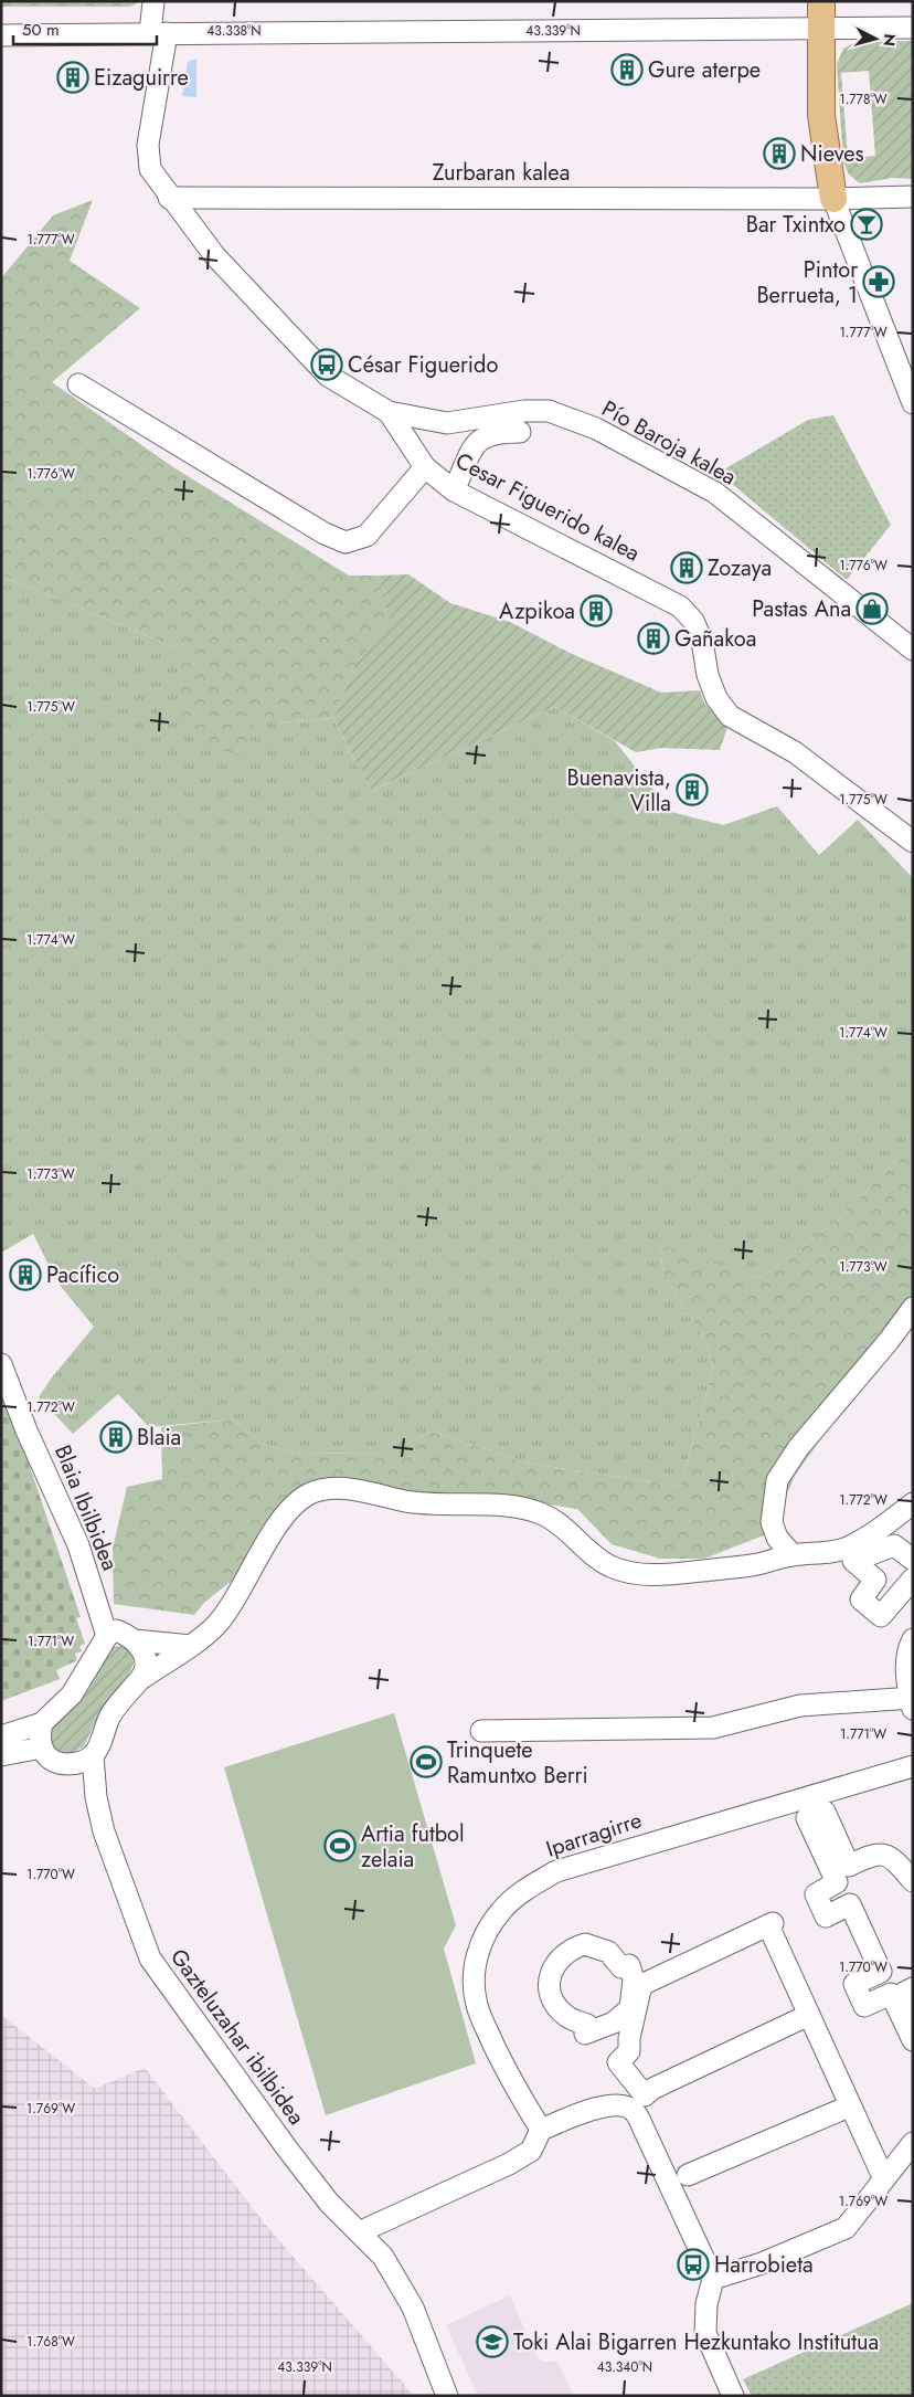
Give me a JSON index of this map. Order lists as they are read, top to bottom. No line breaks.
{"streets":{"street":["Zurbaran kalea","Pío Baroja kalea","Cesar Figuerido kalea","Blaia Ibilbidea","Iparragirre","Gazteluzahar ibilbidea"]},"crossings":[["Zurbaran kalea","Cesar Figuerido kalea"],["Pío Baroja kalea","Cesar Figuerido kalea"]],"places":{"building":["Gure aterpe","Eizaguirre","Nieves","Zozaya","Azpikoa","Gañakoa","Buenavista, Villa","Pacífico","Blaia"],"bar":["Bar Txintxo"],"pharmacy":["Pintor Berrueta, 1"],"bus stop":["César Figuerido","Harrobieta"],"shop":["Pastas Ana"],"sports":["Trinquete Ramuntxo Berri","Artia futbol zelaia"],"school or university":["Toki Alai Bigarren Hezkuntako Institutua"]},"scale_bar":"50 m","north":"right","coordinates":["43.338°N","43.339°N","1.778°W","1.777°W","1.776°W","1.775°W","1.774°W","1.773°W","1.772°W","1.771°W","1.770°W","1.769°W","1.768°W","43.340°N"]}
